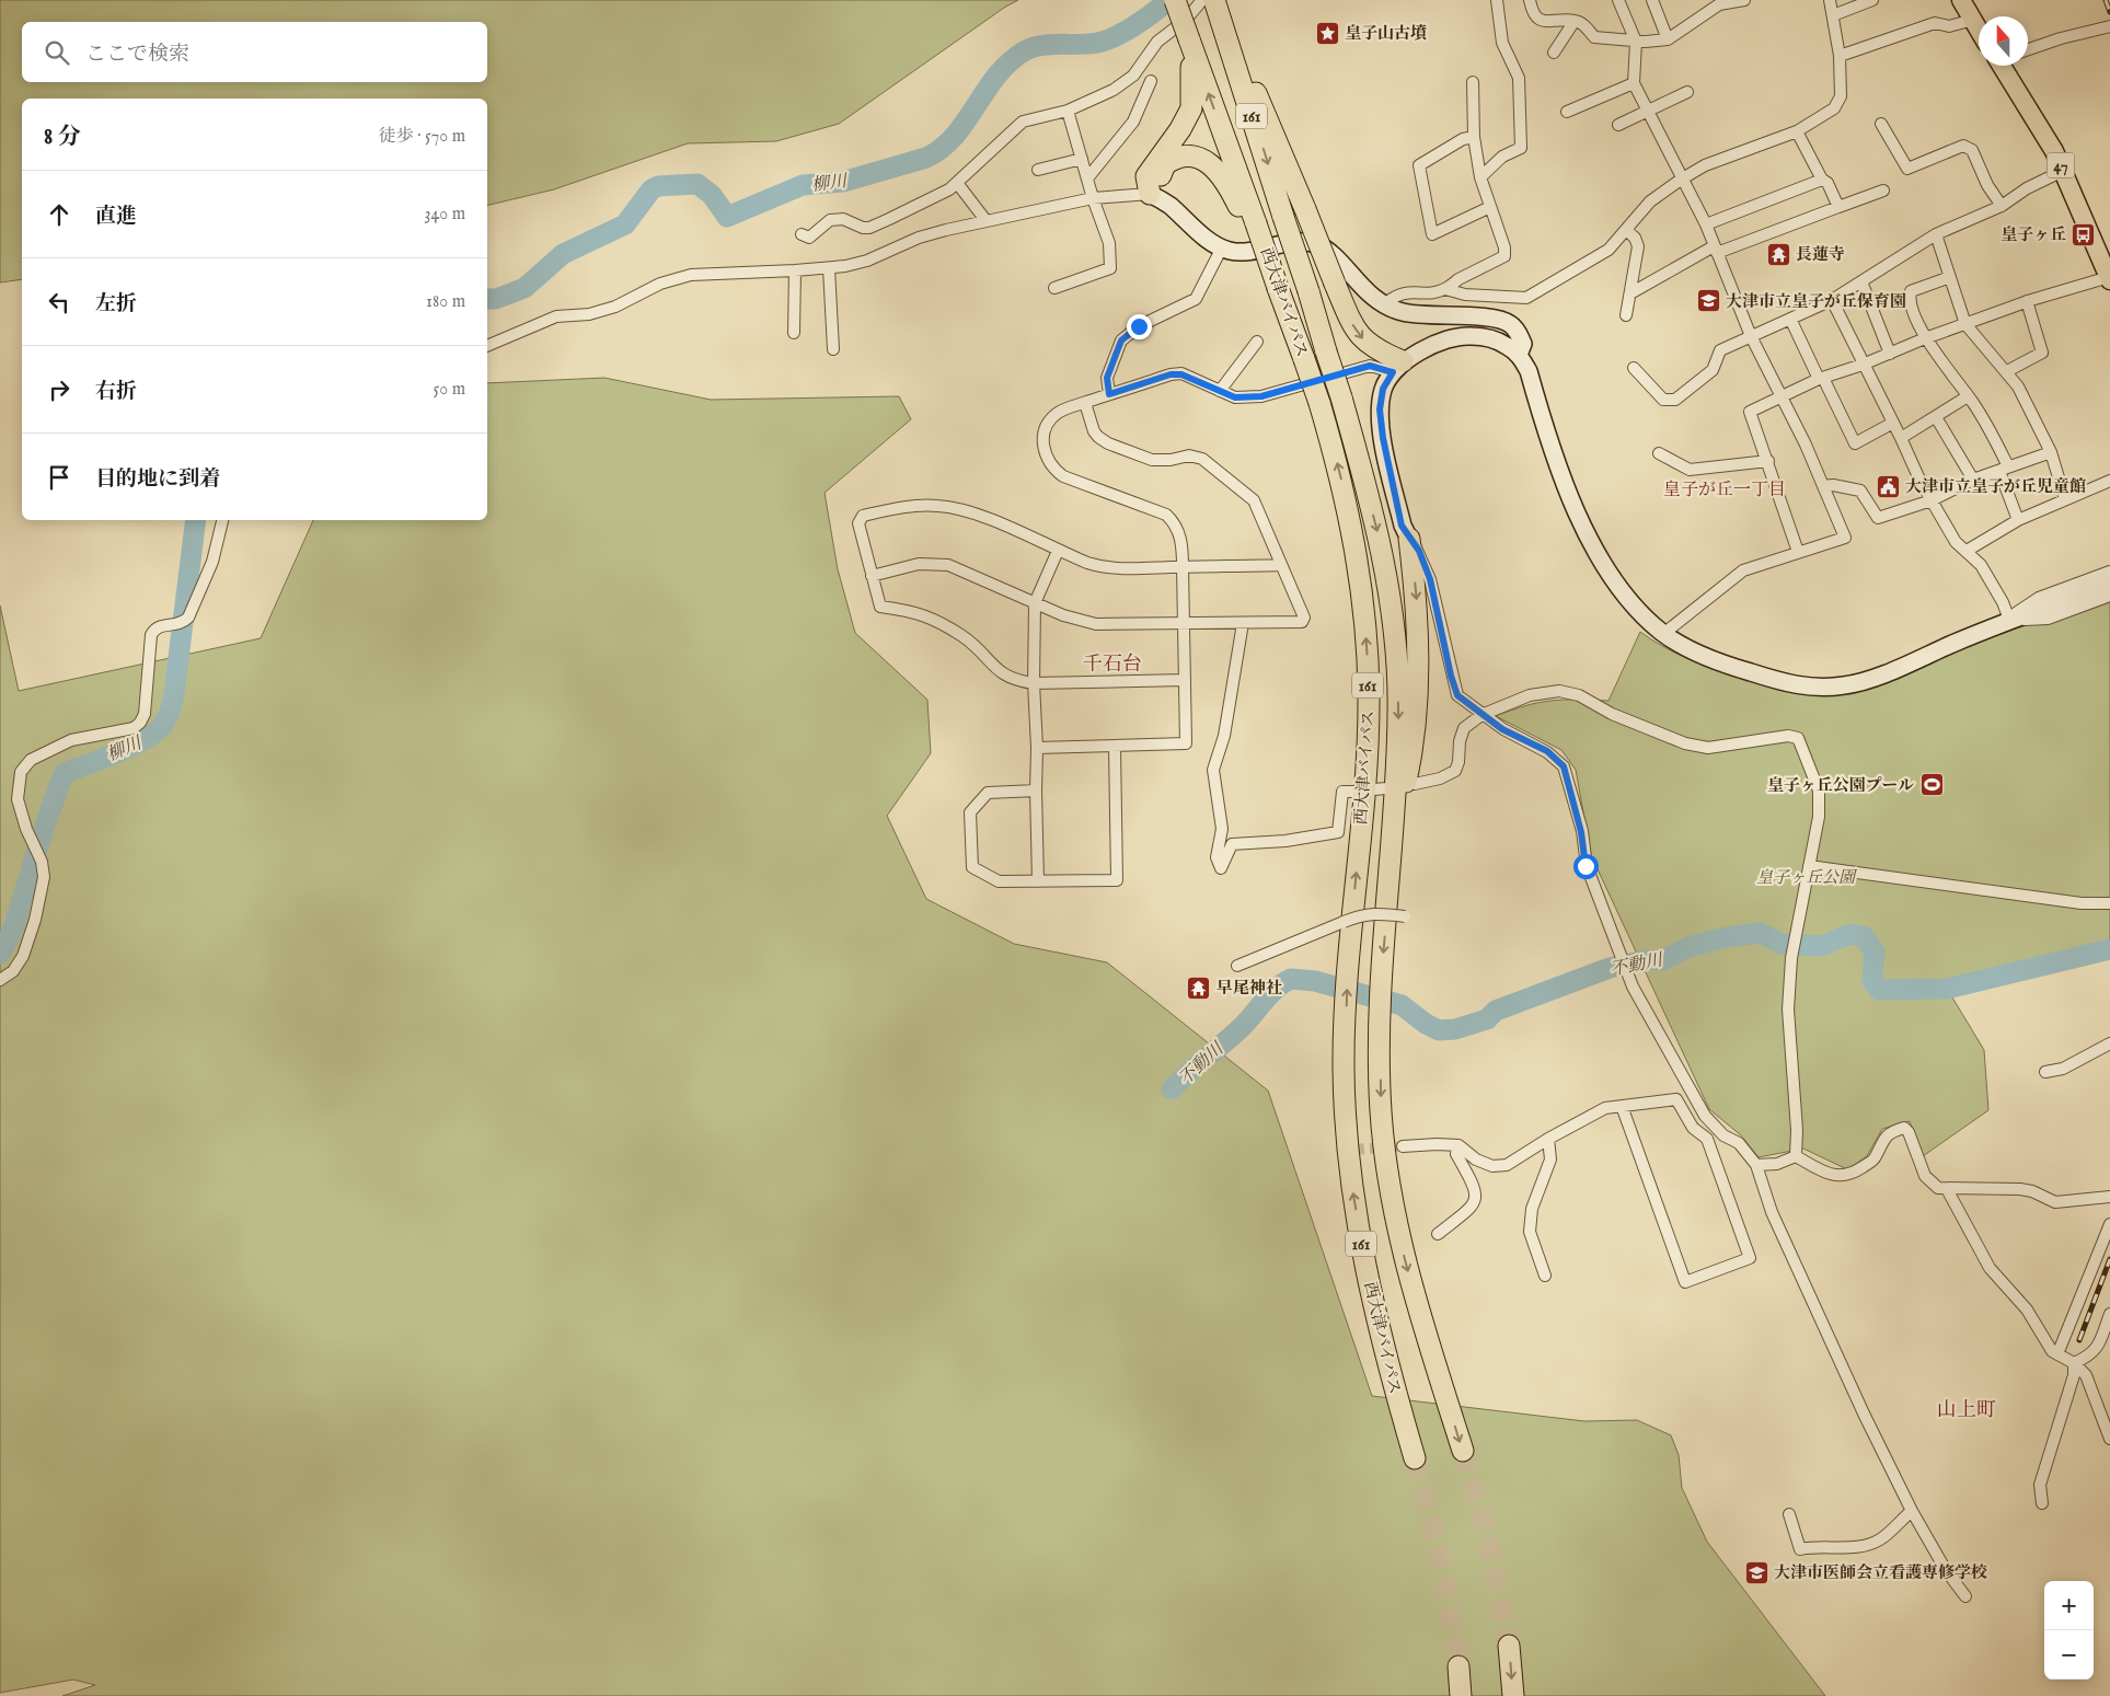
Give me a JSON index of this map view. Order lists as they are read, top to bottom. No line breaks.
{"streets":{"highway":["161","西大津バイパス"],"main road":["47"]},"districts":["皇子が丘一丁目","千石台","山上町"],"water":["柳川","不動川"],"parks":["皇子ヶ丘公園"],"places":{"place":["皇子山古墳"],"bus stop":["皇子ヶ丘"],"temple":["長蓮寺","早尾神社"],"school or university":["大津市立皇子が丘保育園","大津市医師会立看護専修学校"],"public building":["大津市立皇子が丘児童館"],"sports":["皇子ヶ丘公園プール"]},"north":"top","page":{"search":"ここで検索","heading":["8 分","徒歩 · 570 m"],"list":[["直進","340 m"],["左折","180 m"],["右折","50 m"],"目的地に到着"],"map_buttons":["+","−"]}}
